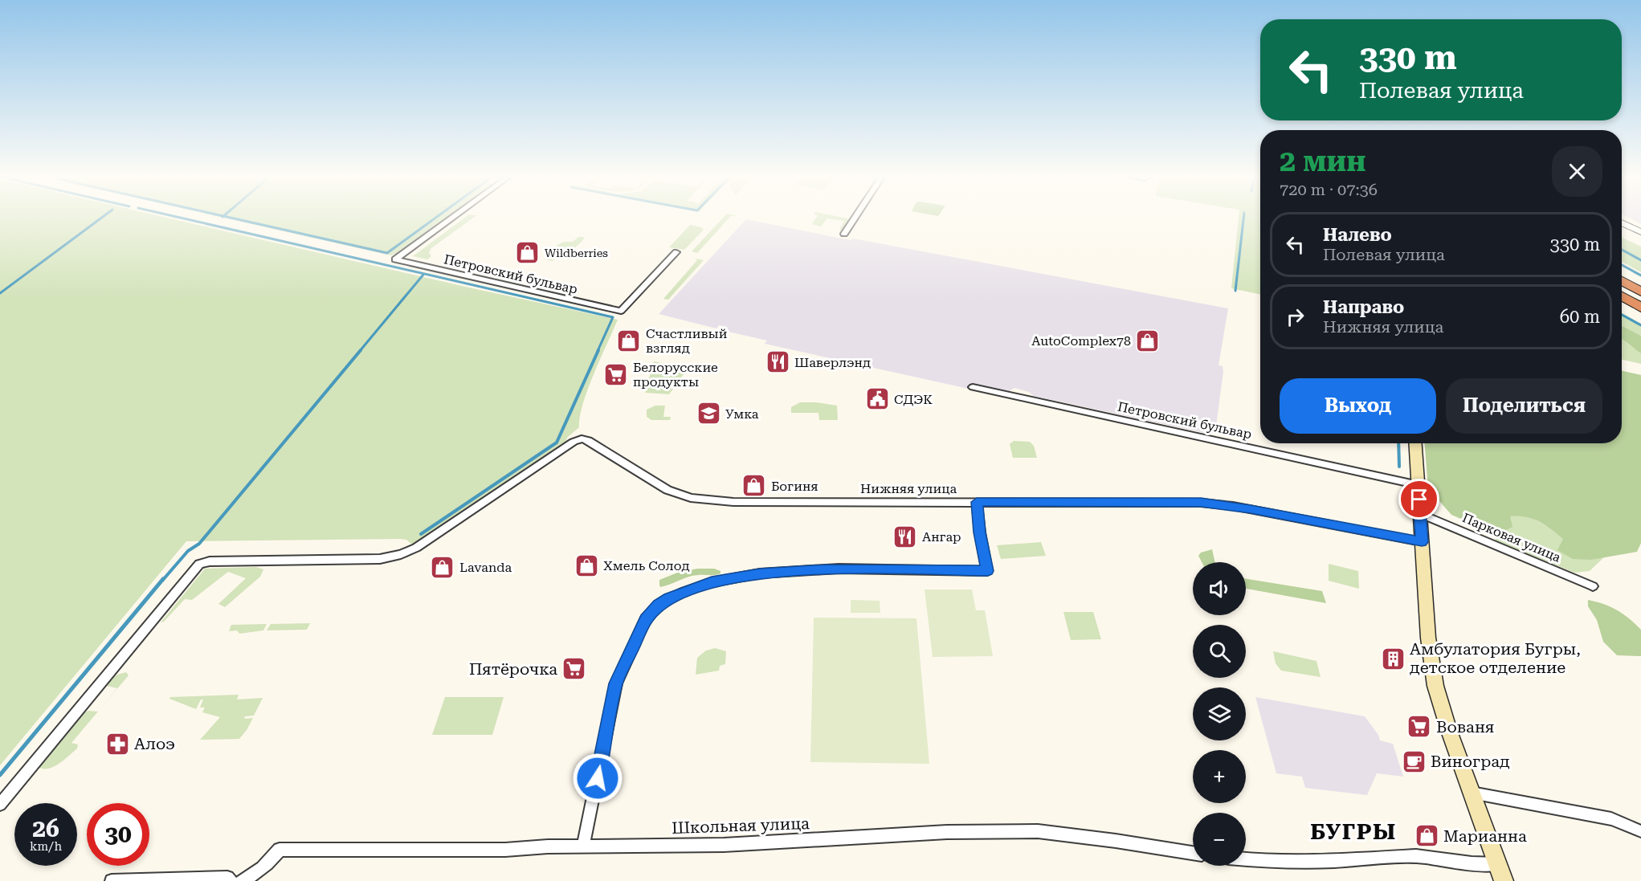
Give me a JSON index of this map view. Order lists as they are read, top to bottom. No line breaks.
{"streets":{"street":["Петровский бульвар","Нижняя улица","Парковая улица","Школьная улица"]},"districts":["БУГРЫ"],"places":{"shop":["Wildberries","Счастливый взгляд","AutoComplex78","Богиня","Хмель Солод","Lavanda","Марианна"],"restaurant":["Шаверлэнд","Ангар"],"supermarket":["Белорусские продукты","Пятёрочка","Вованя"],"public building":["СДЭК"],"school or university":["Умка"],"building":["Амбулатория Бугры, детское отделение"],"pharmacy":["Алоэ"],"cafe":["Виноград"]},"page":{"turn":["330 m","Полевая улица"],"heading":["2 мин","720 m · 07:36"],"list":[{"name":"Налево","note":"Полевая улица","value":"330 m"},{"name":"Направо","note":"Нижняя улица","value":"60 m"}],"buttons":["Выход","Поделиться"],"map_buttons":["+","−"],"speed":"26 km/h","limit":"30"}}
